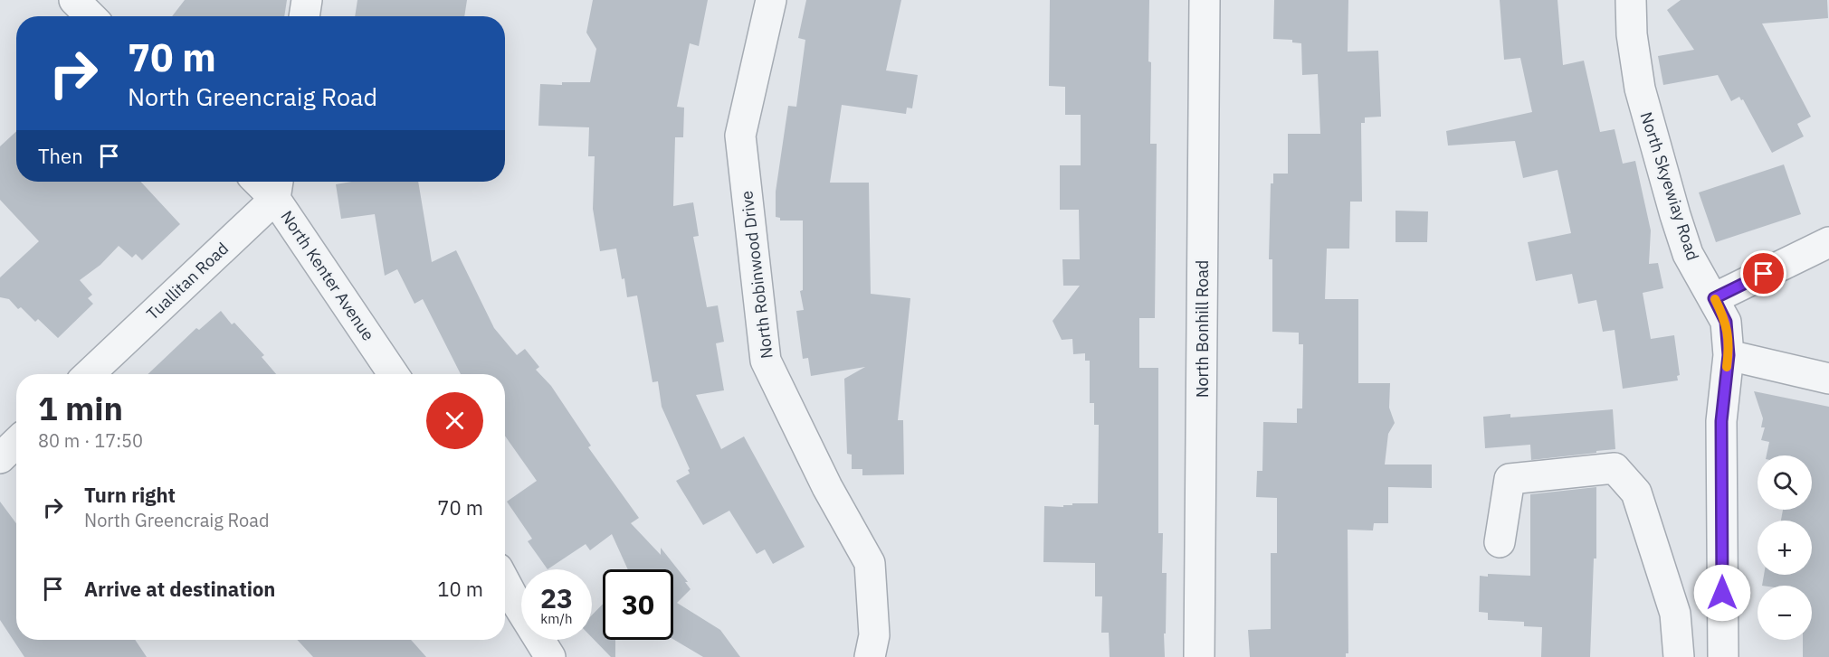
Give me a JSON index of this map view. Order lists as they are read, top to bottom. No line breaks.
{"streets":{"street":["North Skyewiay Road","North Robinwood Drive","North Kenter Avenue","Tuallitan Road","North Bonhill Road"]},"crossings":[["North Kenter Avenue","Tuallitan Road"]],"page":{"turn":["70 m","North Greencraig Road"],"then":"Then","heading":["1 min","80 m · 17:50"],"map_buttons":["+","−"],"list":[{"name":"Turn right","note":"North Greencraig Road","value":"70 m"},{"name":"Arrive at destination","value":"10 m"}],"speed":"23 km/h","limit":"30"}}
